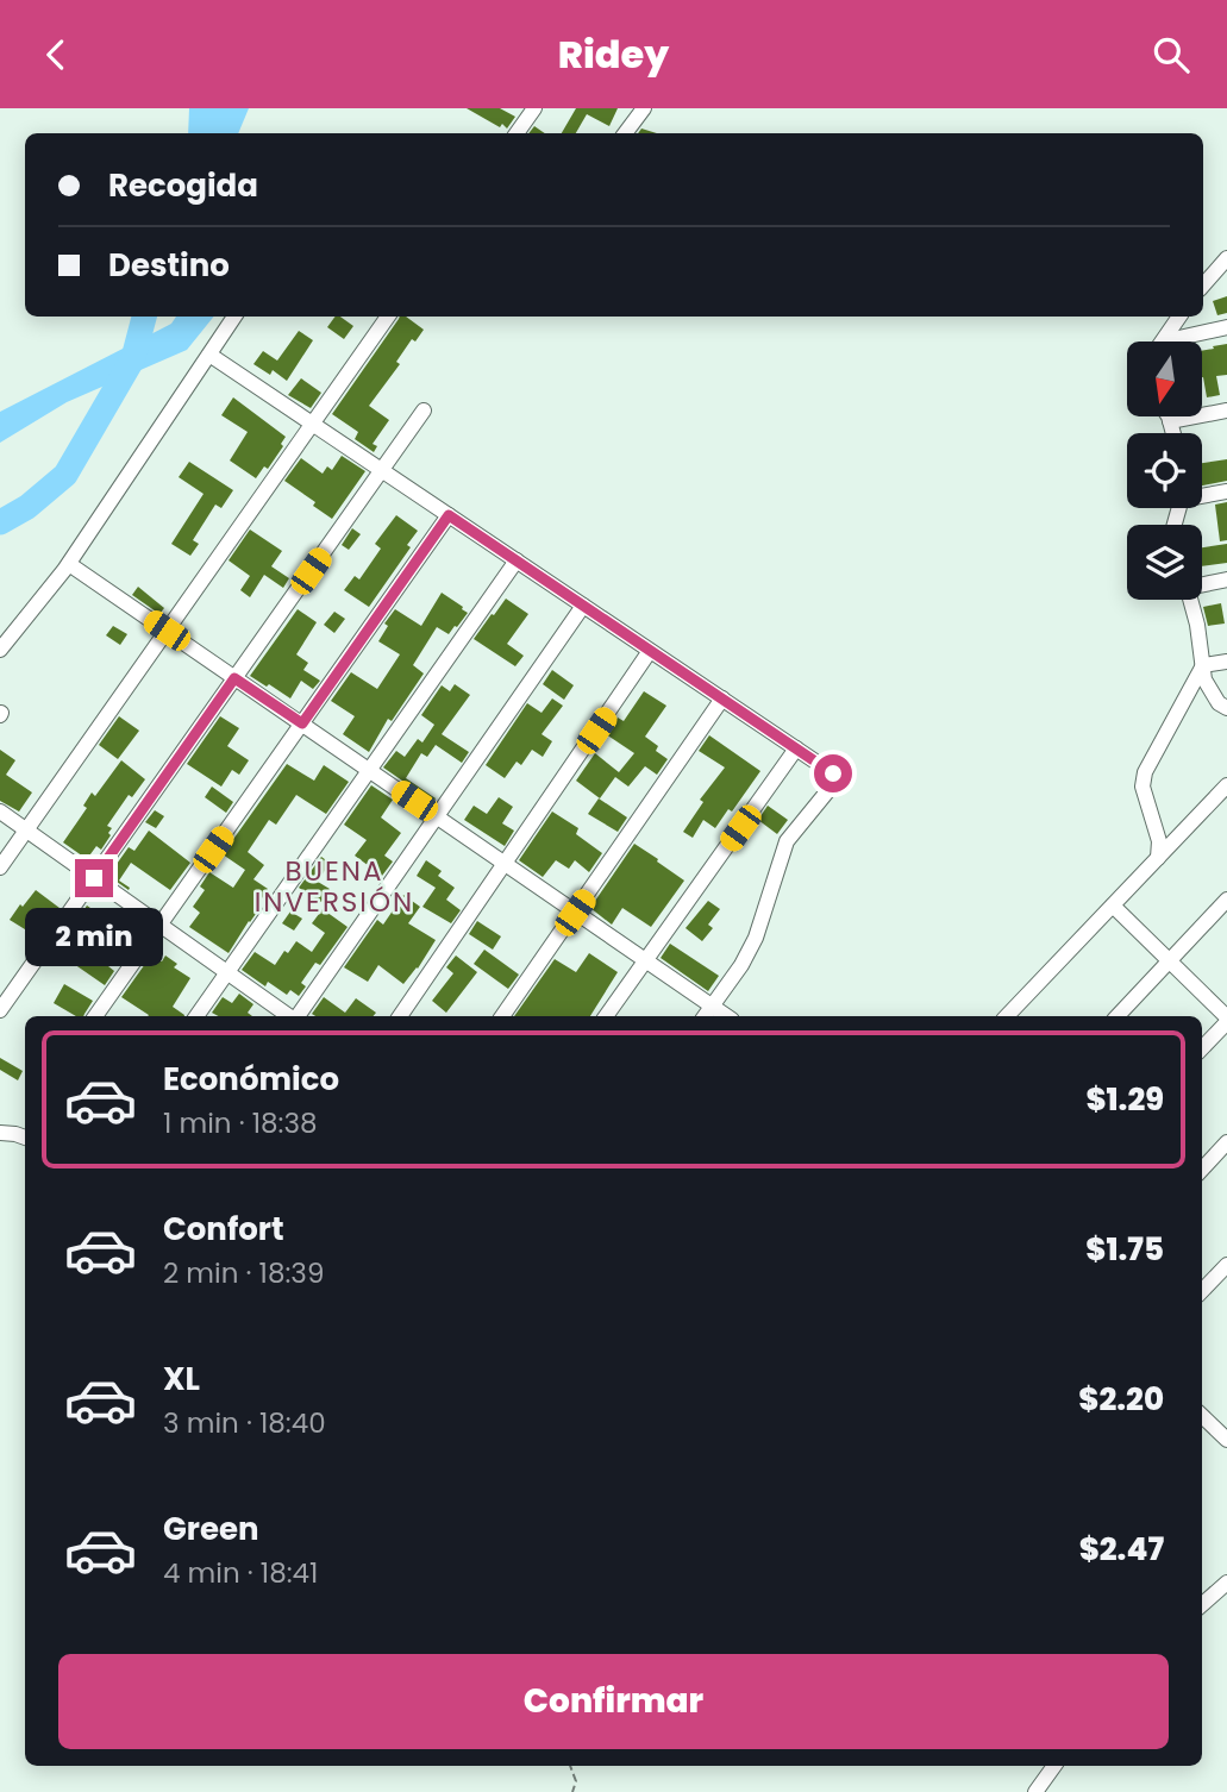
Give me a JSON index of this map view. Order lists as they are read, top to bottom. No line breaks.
{"districts":["BUENA INVERSIÓN"],"north":"bottom","page":{"header":"Ridey","banner":["Recogida","Destino"],"bubble":"2 min","list":[{"name":"Económico","note":"1 min · 18:38","value":"$1.29"},{"name":"Confort","note":"2 min · 18:39","value":"$1.75"},{"name":"XL","note":"3 min · 18:40","value":"$2.20"},{"name":"Green","note":"4 min · 18:41","value":"$2.47"}],"buttons":"Confirmar"}}
